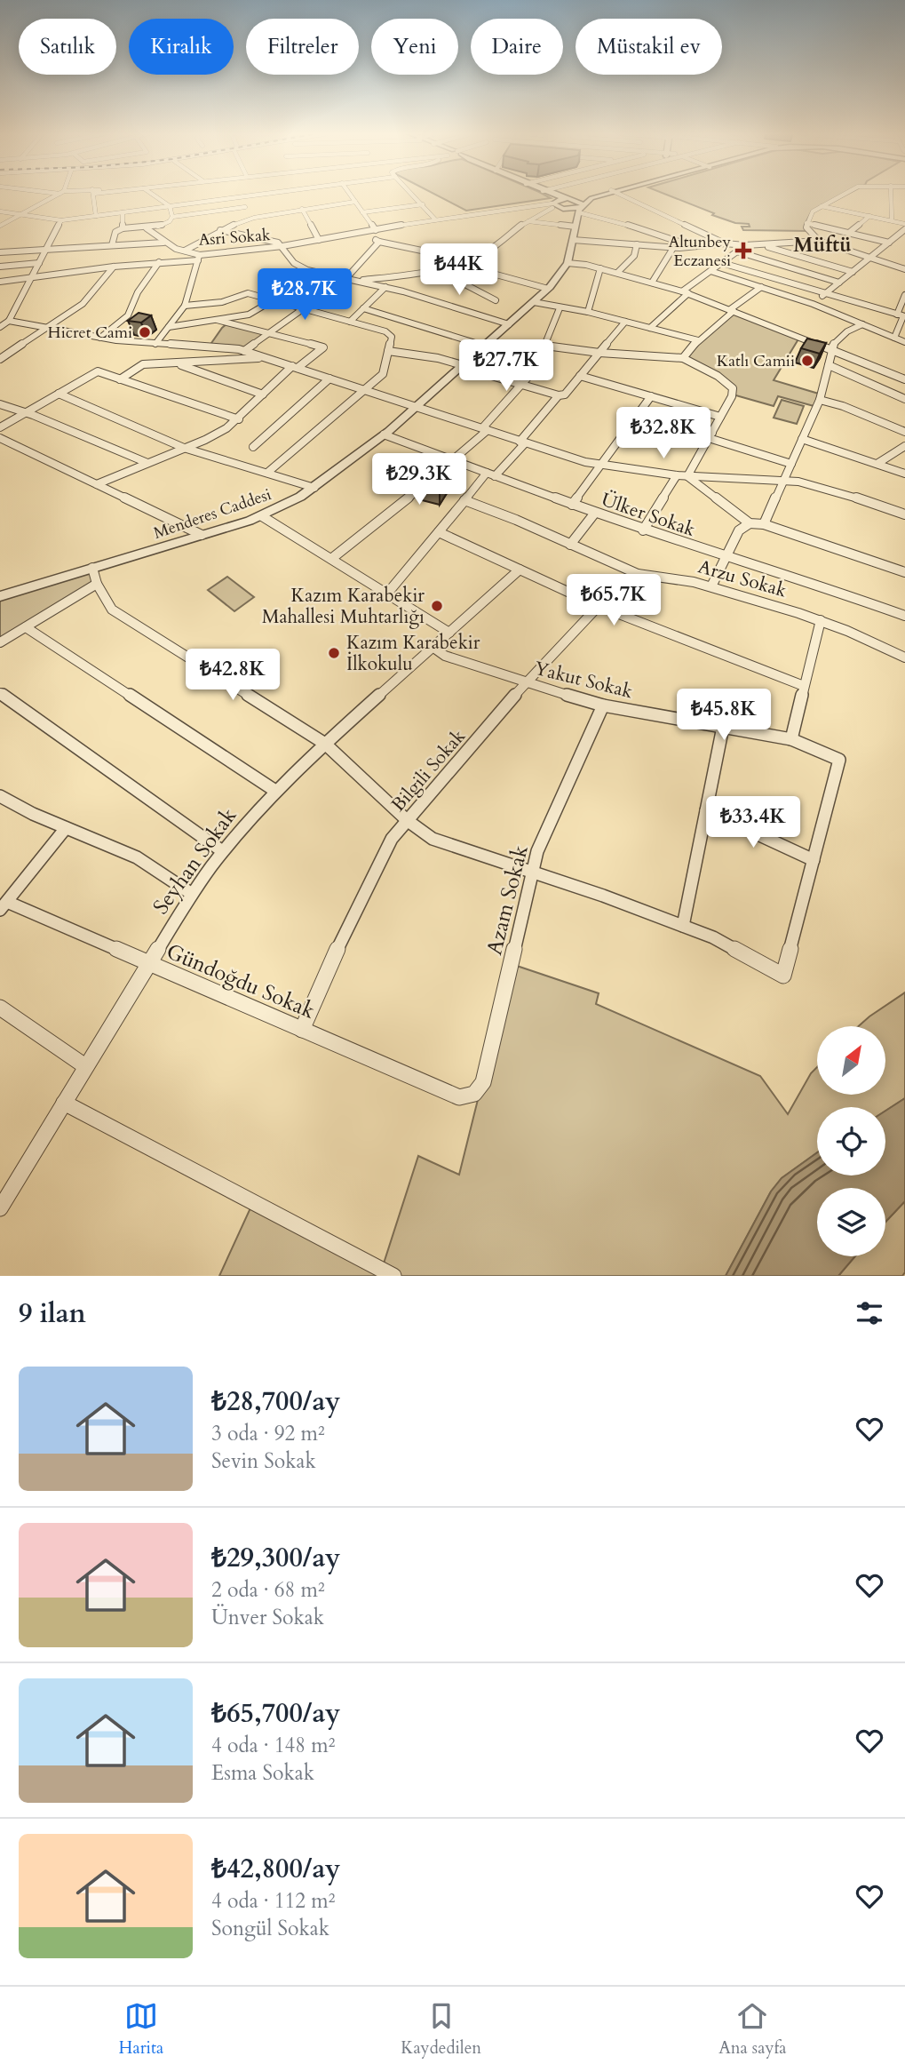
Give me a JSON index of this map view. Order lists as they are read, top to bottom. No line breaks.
{"streets":{"street":["Asri Sokak","Menderes Caddesi","Ülker Sokak","Arzu Sokak","Yakut Sokak","Bilgili Sokak","Seyhan Sokak","Azam Sokak","Gündoğdu Sokak"]},"crossings":[["Menderes Caddesi","Ülker Sokak"],["Arzu Sokak","Bilgili Sokak"],["Yakut Sokak","Bilgili Sokak"],["Yakut Sokak","Seyhan Sokak"],["Yakut Sokak","Azam Sokak"],["Bilgili Sokak","Gündoğdu Sokak"],["Seyhan Sokak","Gündoğdu Sokak"],["Azam Sokak","Gündoğdu Sokak"]],"districts":["Müftü"],"places":{"health":["Altunbey Eczanesi"],"other":["Hicret Cami","Katlı Camii","Kazım Karabekir Mahallesi Muhtarlığı","Kazım Karabekir İlkokulu"]},"north":"top right","page":{"chip":["Satılık","Kiralık","Filtreler","Yeni","Daire","Müstakil ev"],"price":["₺44K","₺28.7K","₺27.7K","₺32.8K","₺29.3K","₺65.7K","₺42.8K","₺45.8K","₺33.4K"],"heading":"9 ilan","list":[{"name":"₺28,700/ay","note":"3 oda · 92 m² · Sevin Sokak"},{"name":"₺29,300/ay","note":"2 oda · 68 m² · Ünver Sokak"},{"name":"₺65,700/ay","note":"4 oda · 148 m² · Esma Sokak"},{"name":"₺42,800/ay","note":"4 oda · 112 m² · Songül Sokak"}],"tabs":["Harita","Kaydedilen","Ana sayfa"]}}
